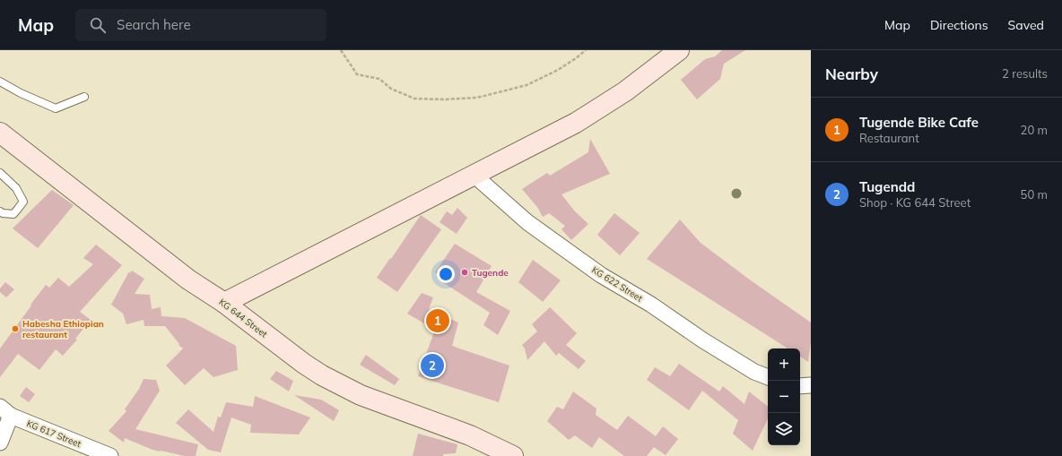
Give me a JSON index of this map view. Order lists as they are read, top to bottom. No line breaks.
{"streets":{"main road":["KG 644 Street"],"street":["KG 622 Street","KG 617 Street"]},"places":["Tugende","Habesha Ethiopian restaurant"],"page":{"header":"Map","search":"Search here","nav":["Map","Directions","Saved"],"heading":["Nearby","2 results"],"list":[{"mark":"1","name":"Tugende Bike Cafe","note":"Restaurant","value":"20 m"},{"mark":"2","name":"Tugendd","note":"Shop · KG 644 Street","value":"50 m"}],"pins":["1","2"],"map_buttons":["+","−"]}}
